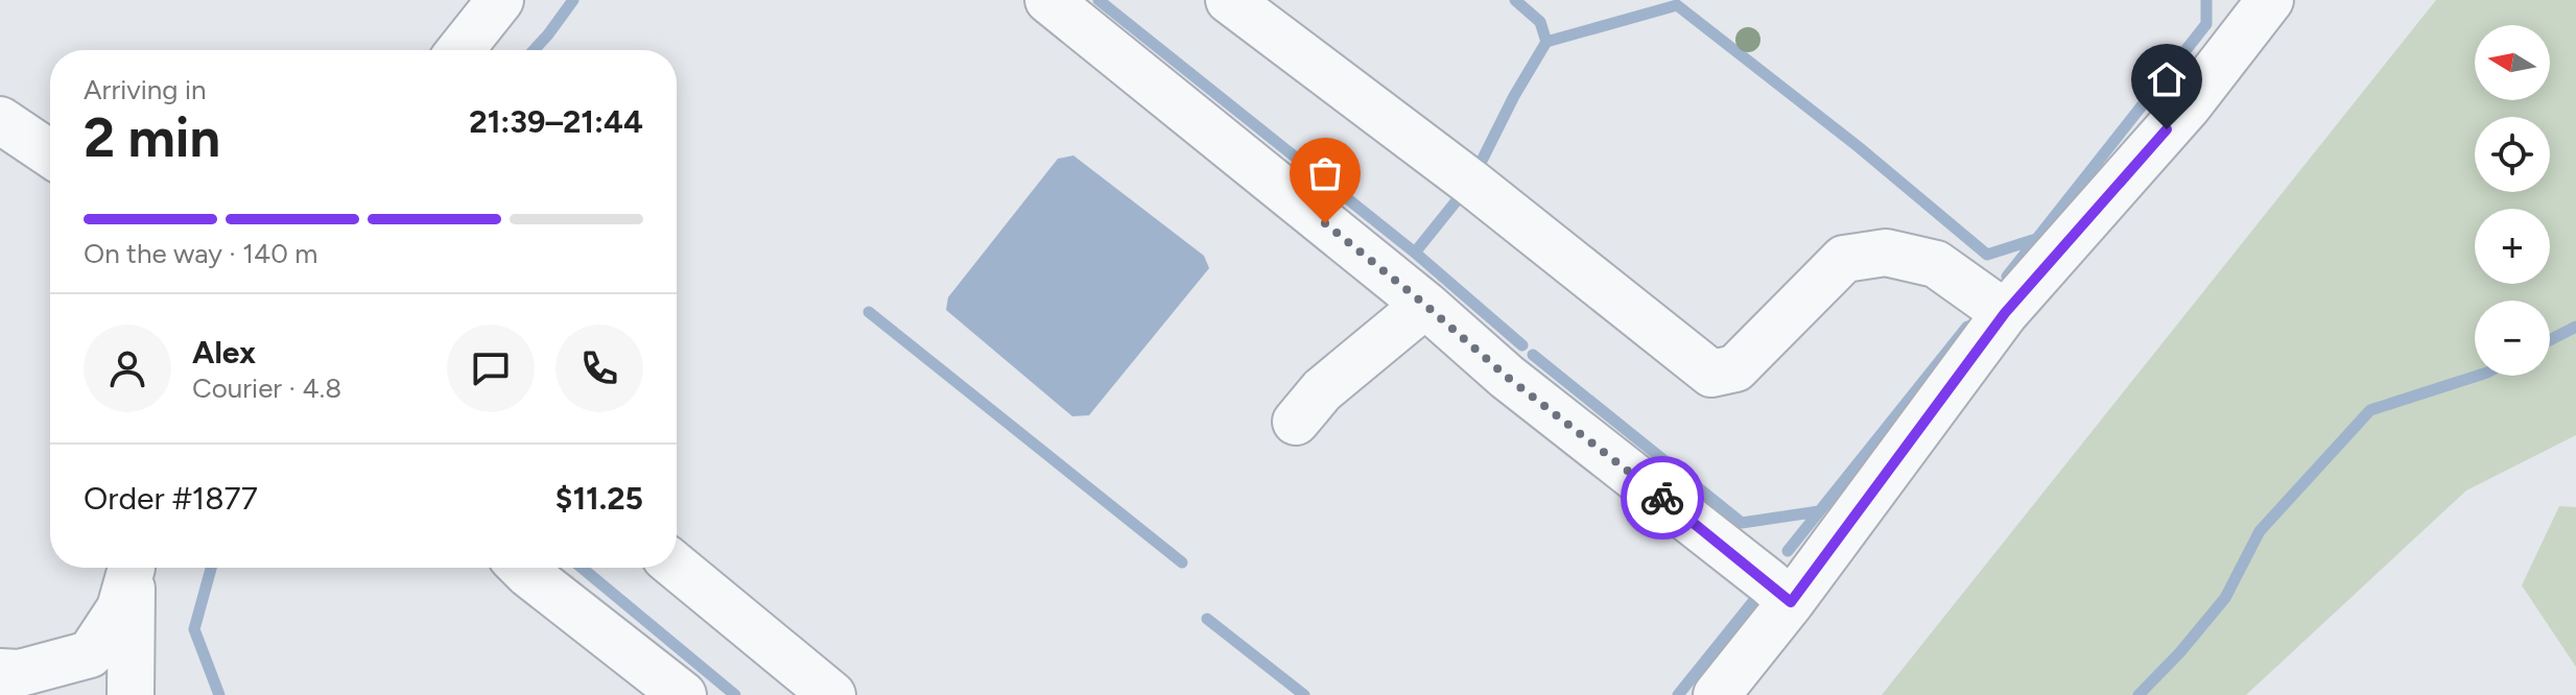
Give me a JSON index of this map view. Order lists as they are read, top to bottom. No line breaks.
{"north":"left","page":{"map_buttons":["+","−"],"heading":["2 min","Arriving in","21:39–21:44"],"panel":["Alex","Courier · 4.8","Order #1877","$11.25"],"bar":"On the way · 140 m"}}
